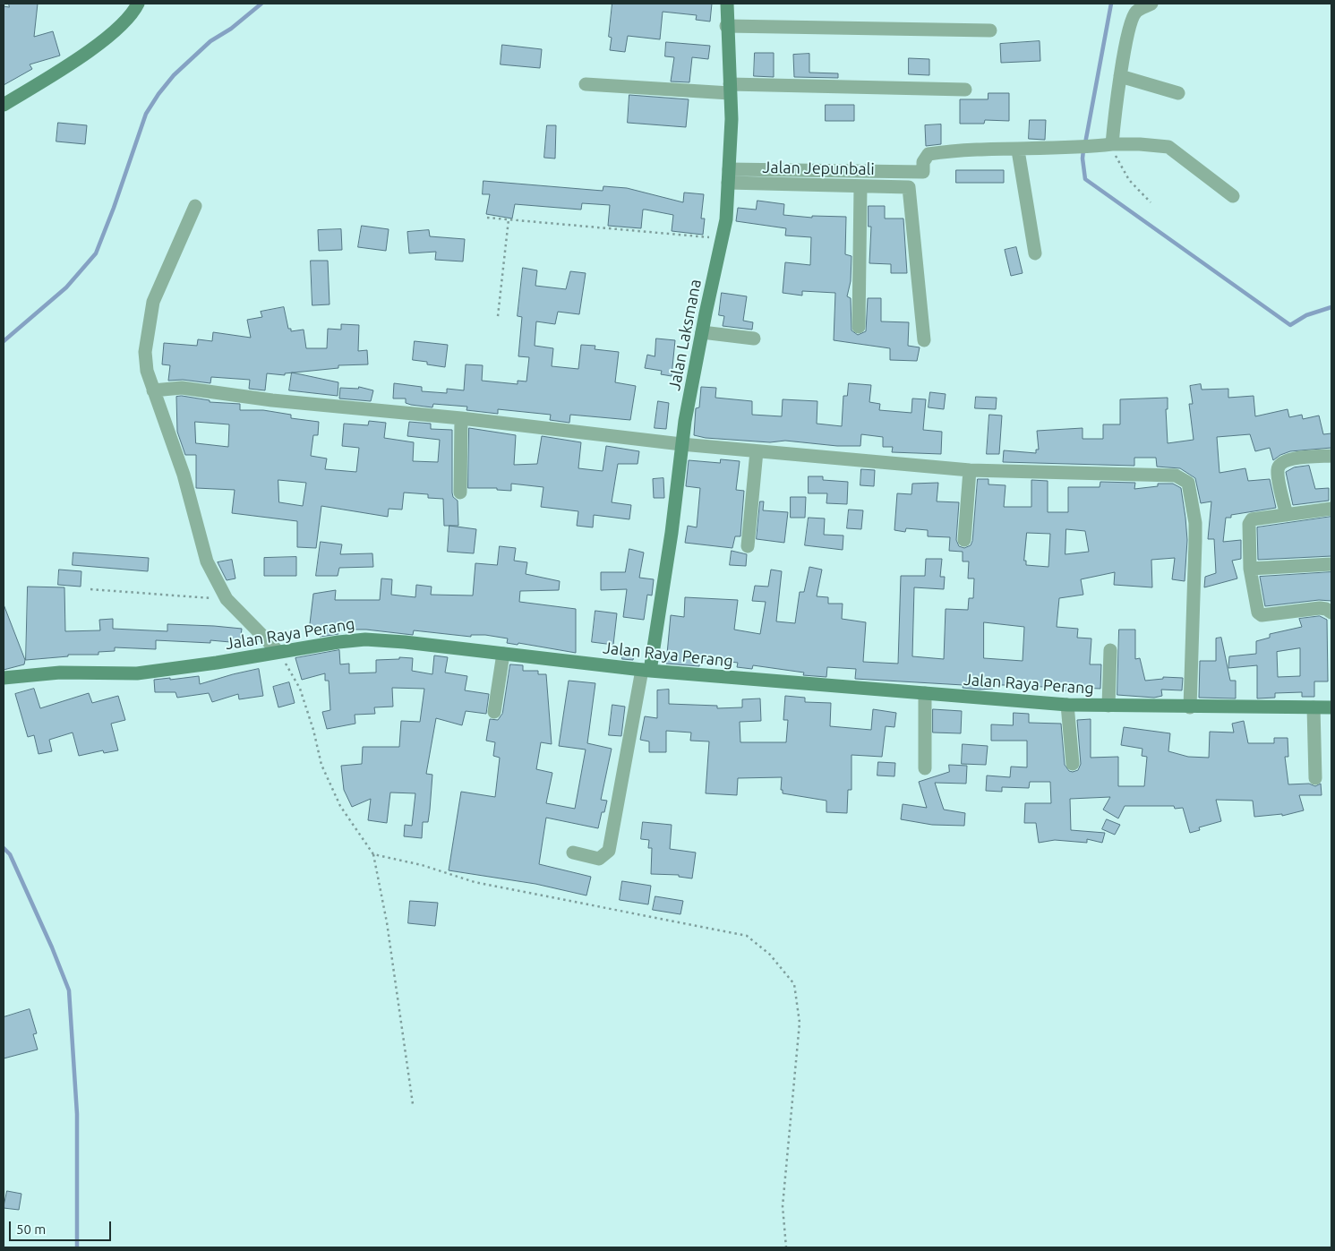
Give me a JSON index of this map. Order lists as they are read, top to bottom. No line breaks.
{"streets":{"main road":["Jalan Laksmana","Jalan Raya Perang"],"street":["Jalan Jepunbali"]},"crossings":[["Jalan Jepunbali","Jalan Laksmana"],["Jalan Laksmana","Jalan Raya Perang"]],"scale_bar":"50 m"}
